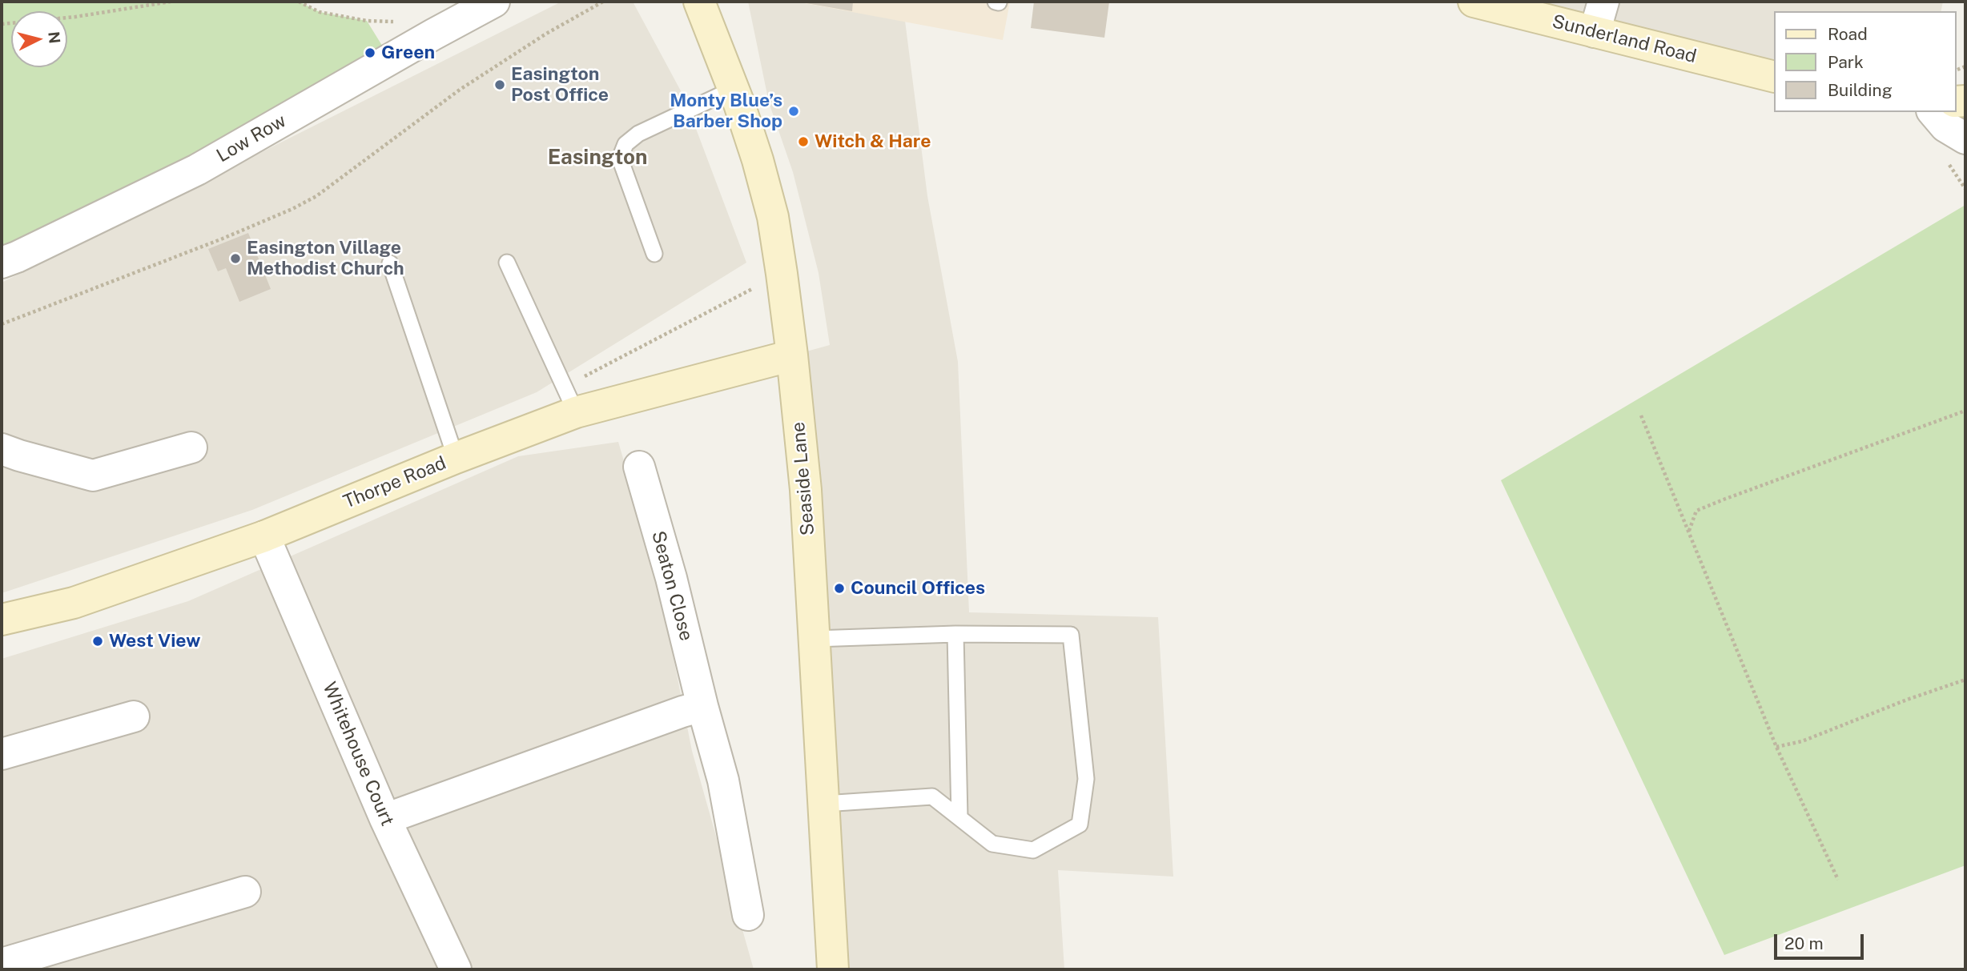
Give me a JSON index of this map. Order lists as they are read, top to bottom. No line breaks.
{"streets":{"main road":["Sunderland Road","Seaside Lane","Thorpe Road"],"street":["Low Row","Seaton Close","Whitehouse Court"]},"crossings":[["Seaside Lane","Thorpe Road"],["Thorpe Road","Whitehouse Court"]],"districts":["Easington"],"places":["Green","Easington Post Office","Monty Blue’s Barber Shop","Witch & Hare","Easington Village Methodist Church","Council Offices","West View"],"legend":["Road","Park","Building"],"scale_bar":"20 m","north":"right"}
